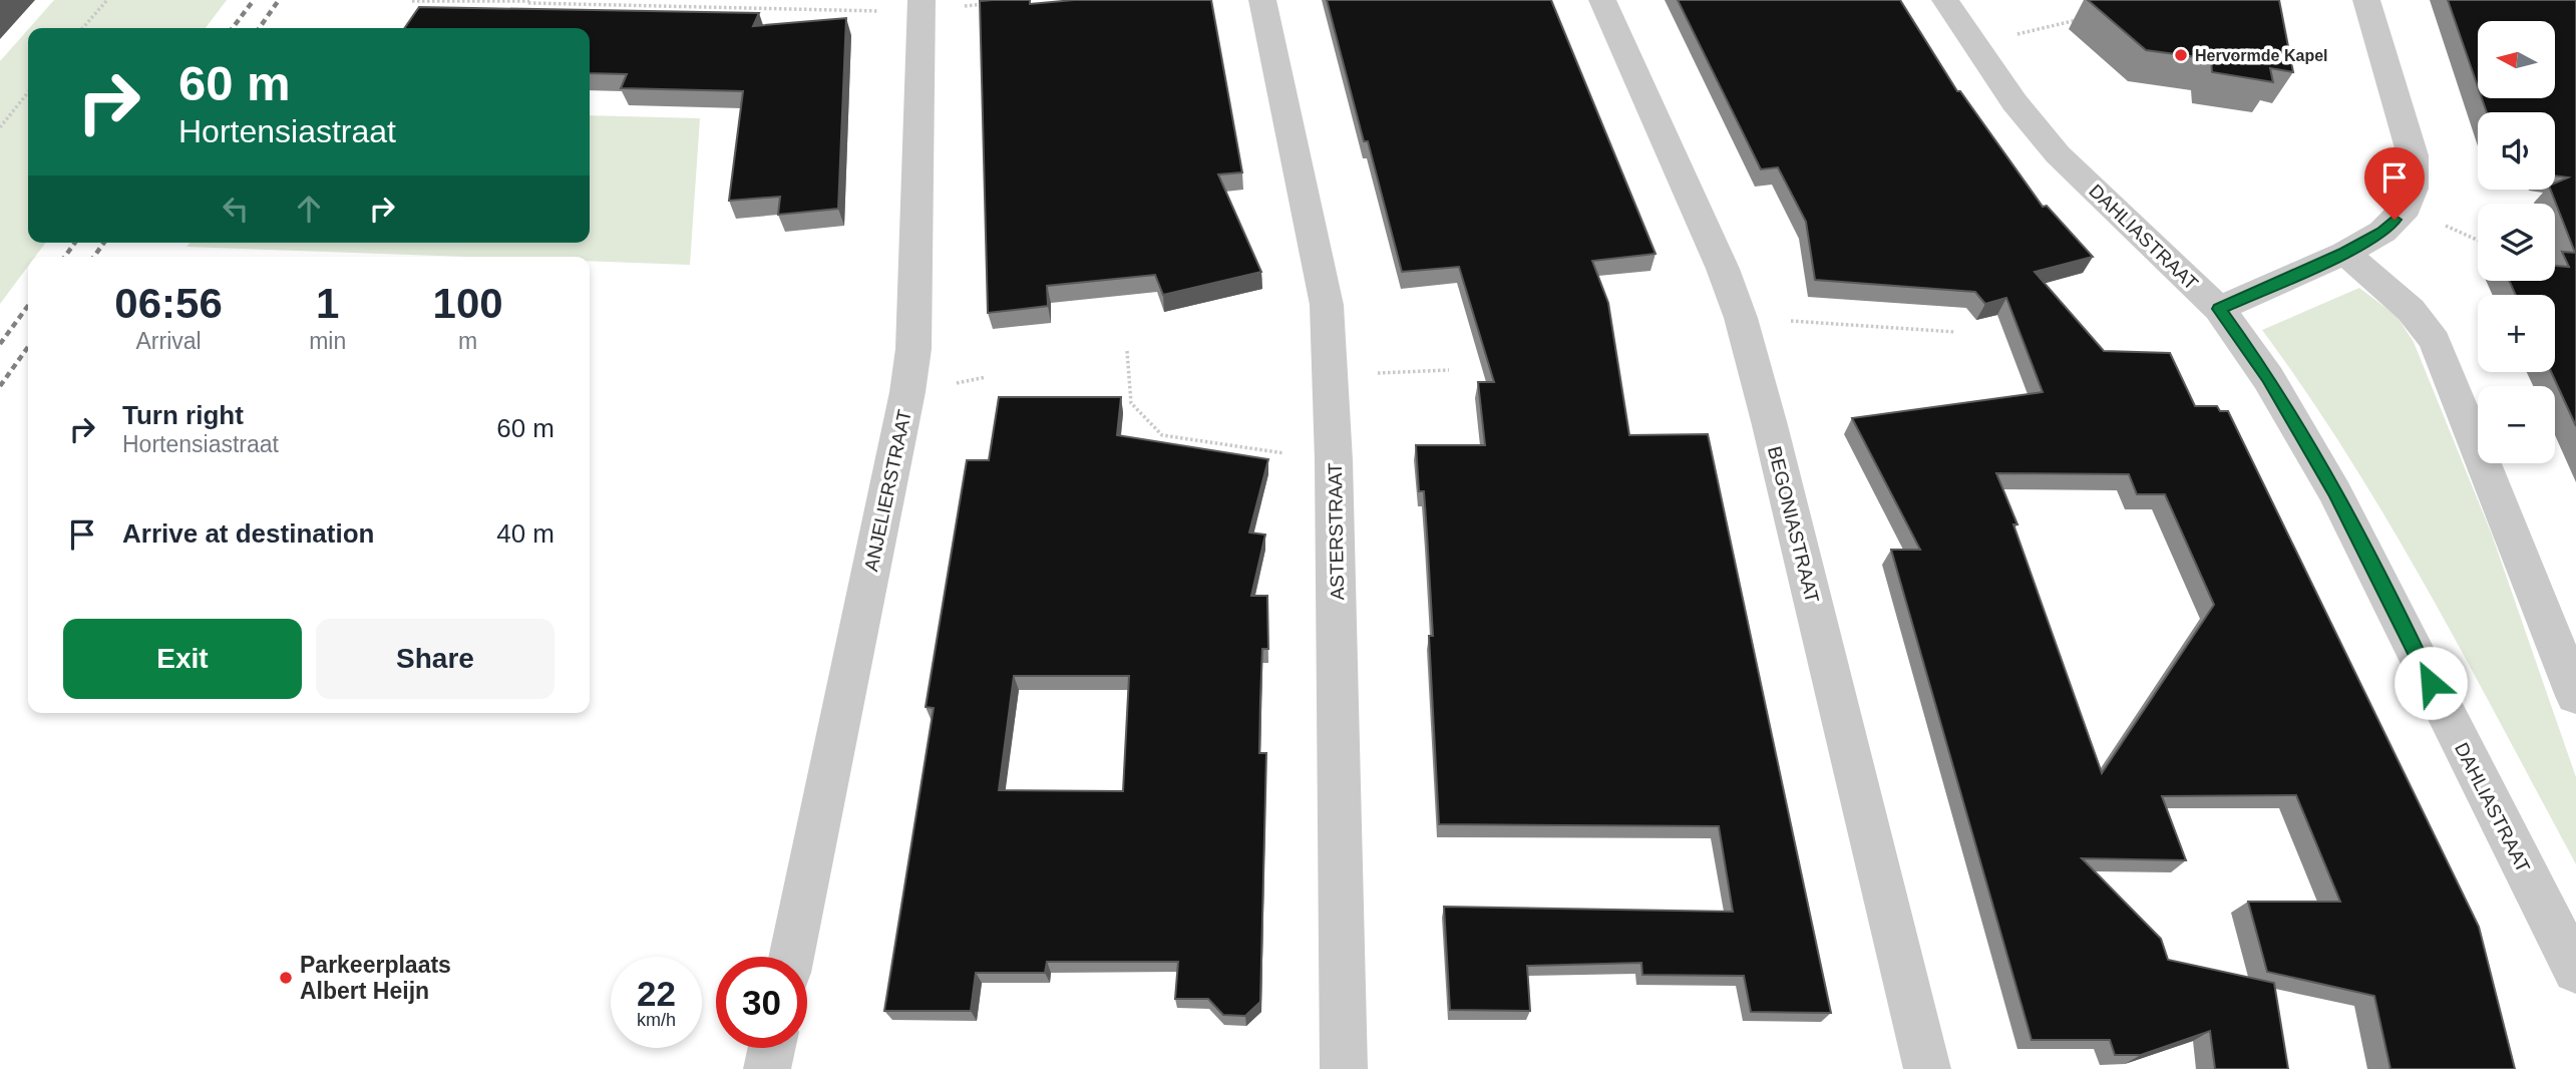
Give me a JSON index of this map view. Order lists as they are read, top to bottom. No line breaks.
{"streets":{"street":["DAHLIASTRAAT","ANJELIERSTRAAT","BEGONIASTRAAT","ASTERSTRAAT"]},"places":["Hervormde Kapel","Parkeerplaats Albert Heijn"],"north":"left","page":{"map_buttons":["+","−"],"turn":["60 m","Hortensiastraat"],"eta":["06:56","Arrival","1","min","100","m"],"list":[{"name":"Turn right","note":"Hortensiastraat","value":"60 m"},{"name":"Arrive at destination","value":"40 m"}],"buttons":["Exit","Share"],"speed":"22 km/h","limit":"30"}}
